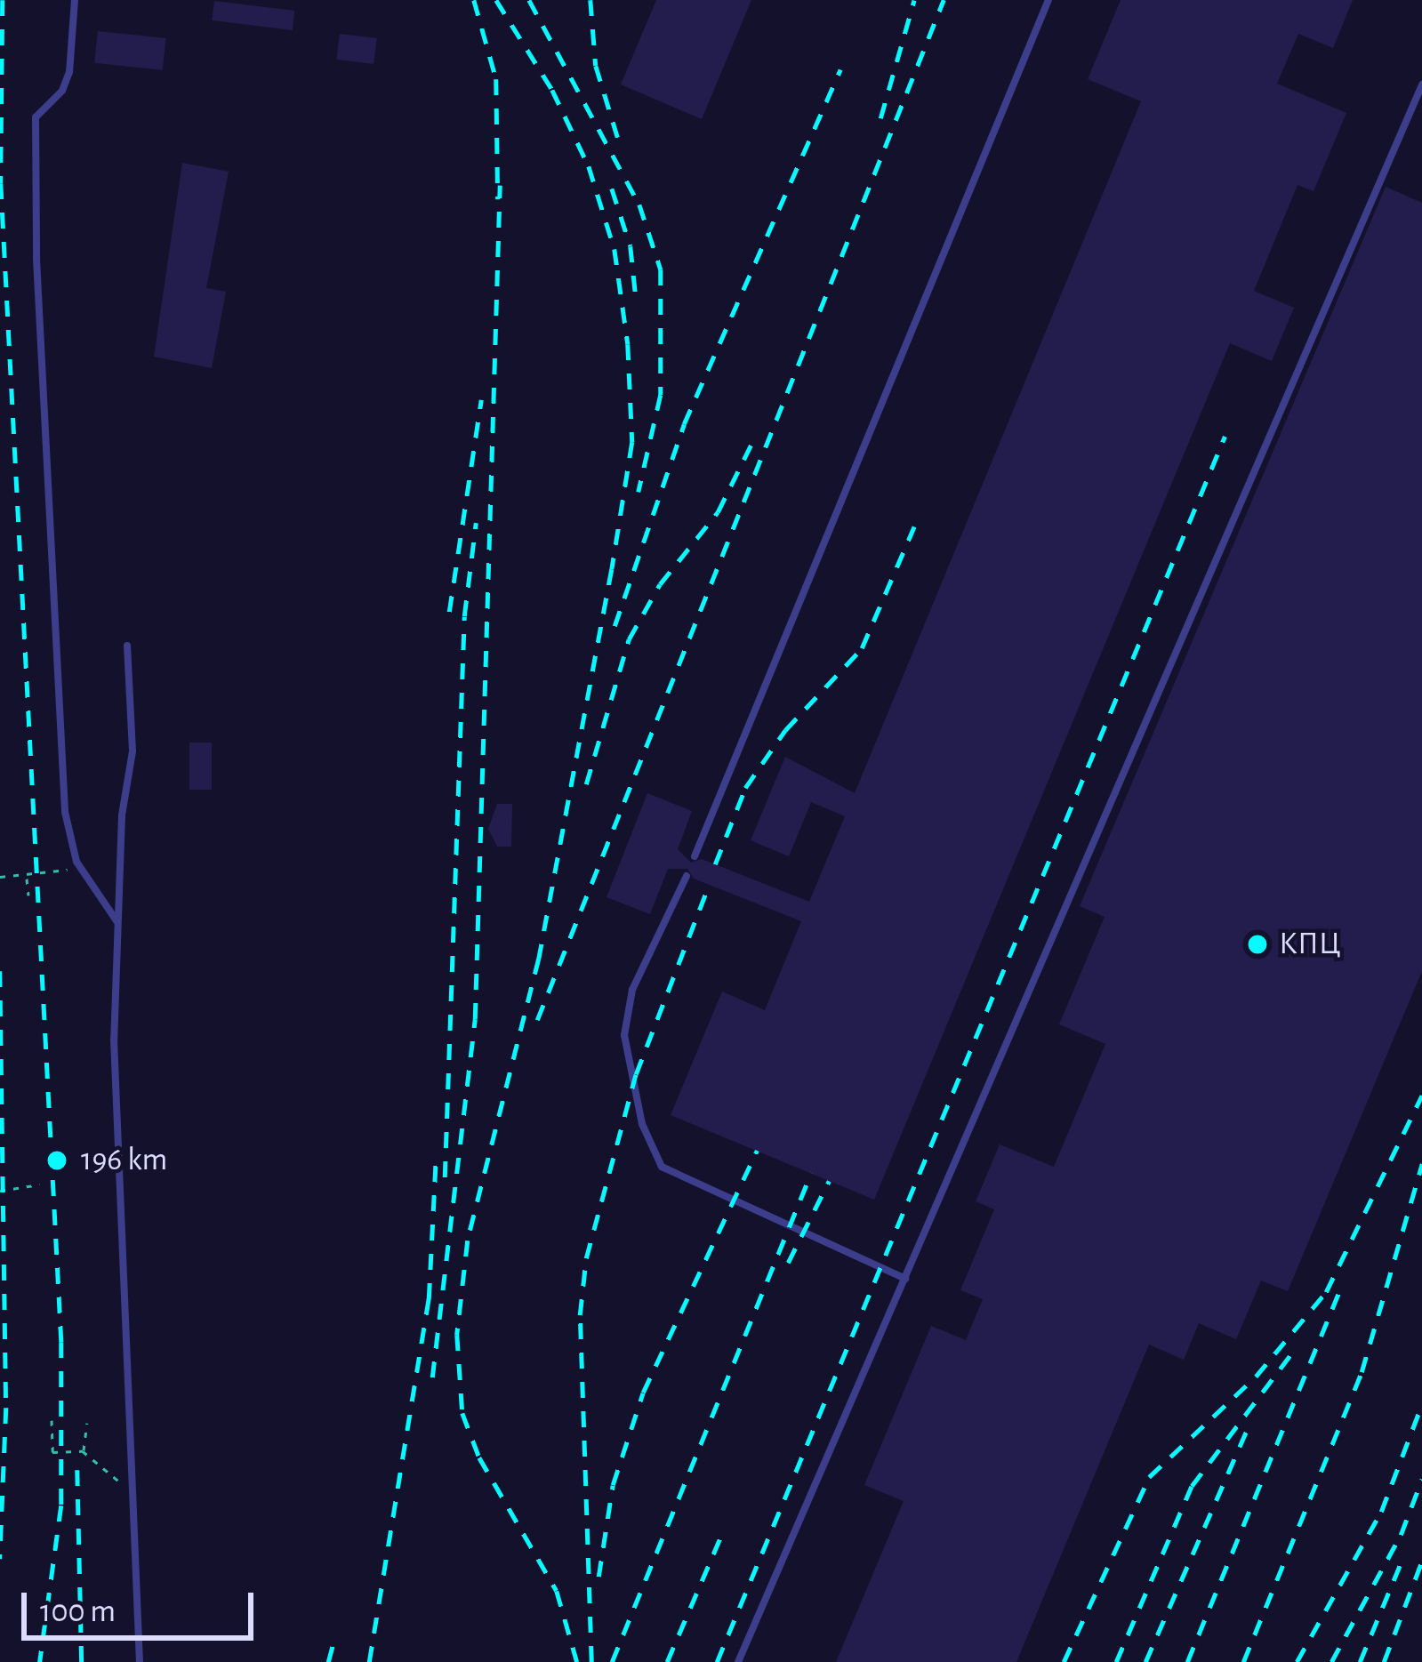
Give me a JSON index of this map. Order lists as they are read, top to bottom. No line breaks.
{"places":["КПЦ","196 km"],"scale_bar":"100 m"}
